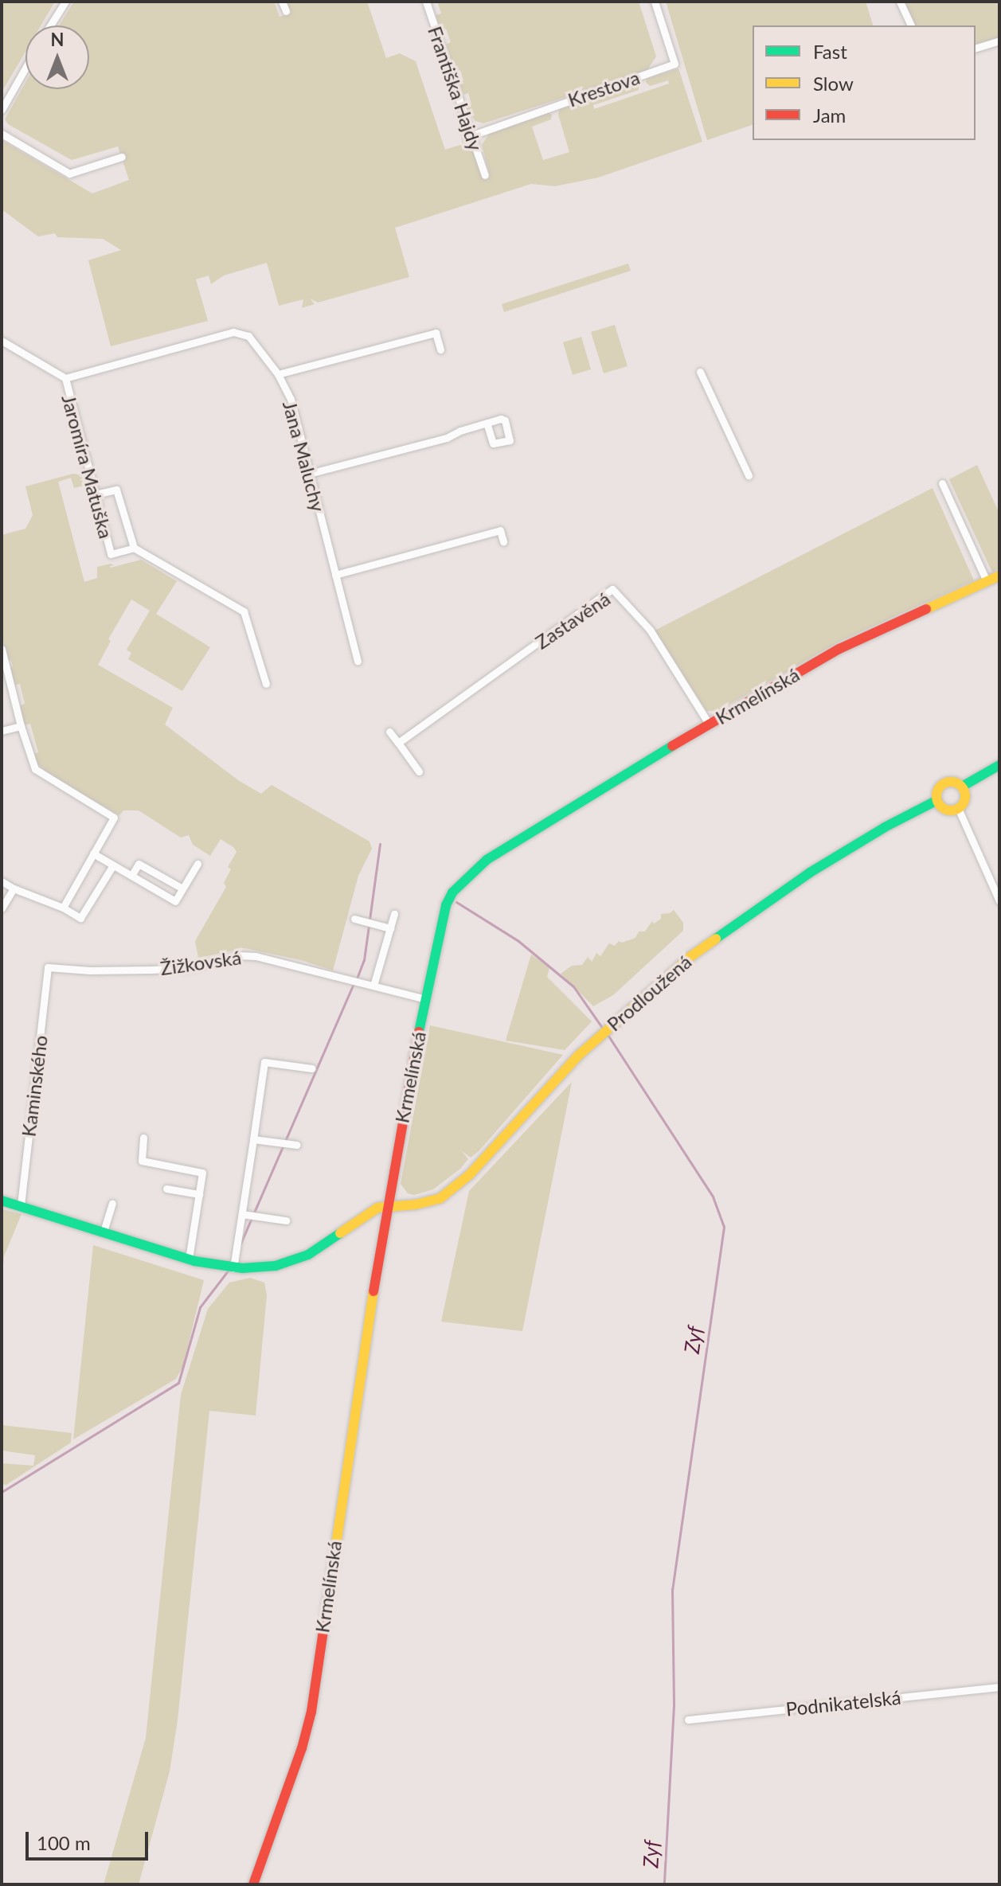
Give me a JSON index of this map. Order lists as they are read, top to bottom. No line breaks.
{"streets":{"main road":["Krmelínská","Prodloužená"],"street":["Františka Hajdy","Krestova","Jana Maluchy","Jaromíra Matuška","Zastavěná","Žižkovská","Kaminského","Podnikatelská"]},"crossings":[["Františka Hajdy","Krestova"],["Jana Maluchy","Jaromíra Matuška"],["Zastavěná","Krmelínská"],["Krmelínská","Žižkovská"],["Krmelínská","Prodloužená"],["Žižkovská","Kaminského"]],"water":["Zyf"],"legend":["Fast","Slow","Jam"],"scale_bar":"100 m","north":"top"}
